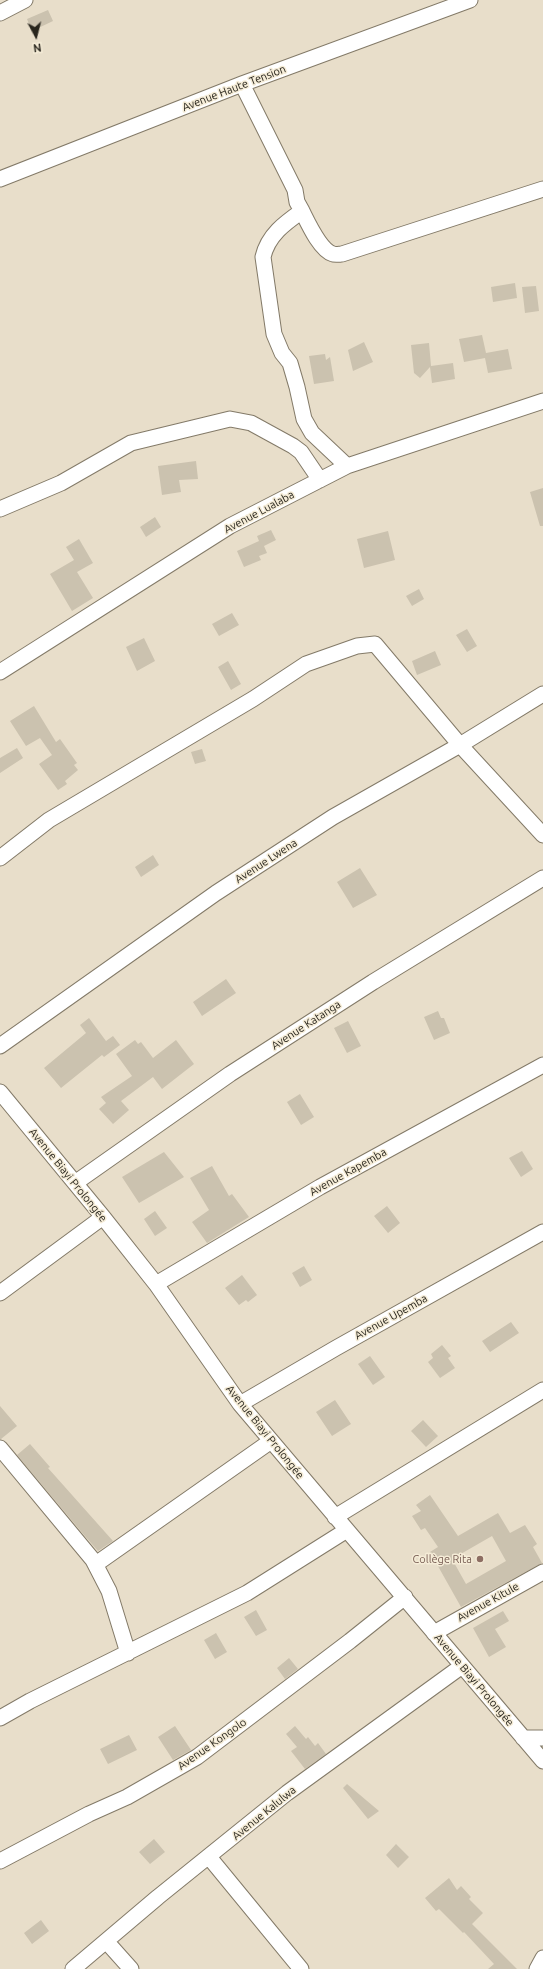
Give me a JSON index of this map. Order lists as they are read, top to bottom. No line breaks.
{"streets":{"street":["Avenue Haute Tension","Avenue Lualaba","Avenue Lwena","Avenue Katanga","Avenue Kapemba","Avenue Biayi Prolongée","Avenue Upemba","Avenue Kitule","Avenue Kongolo","Avenue Kalulwa"]},"crossings":[["Avenue Katanga","Avenue Biayi Prolongée"],["Avenue Kapemba","Avenue Biayi Prolongée"],["Avenue Biayi Prolongée","Avenue Upemba"],["Avenue Biayi Prolongée","Avenue Kitule"],["Avenue Biayi Prolongée","Avenue Kongolo"],["Avenue Biayi Prolongée","Avenue Kalulwa"]],"places":["Collège Rita"],"north":"bottom"}
